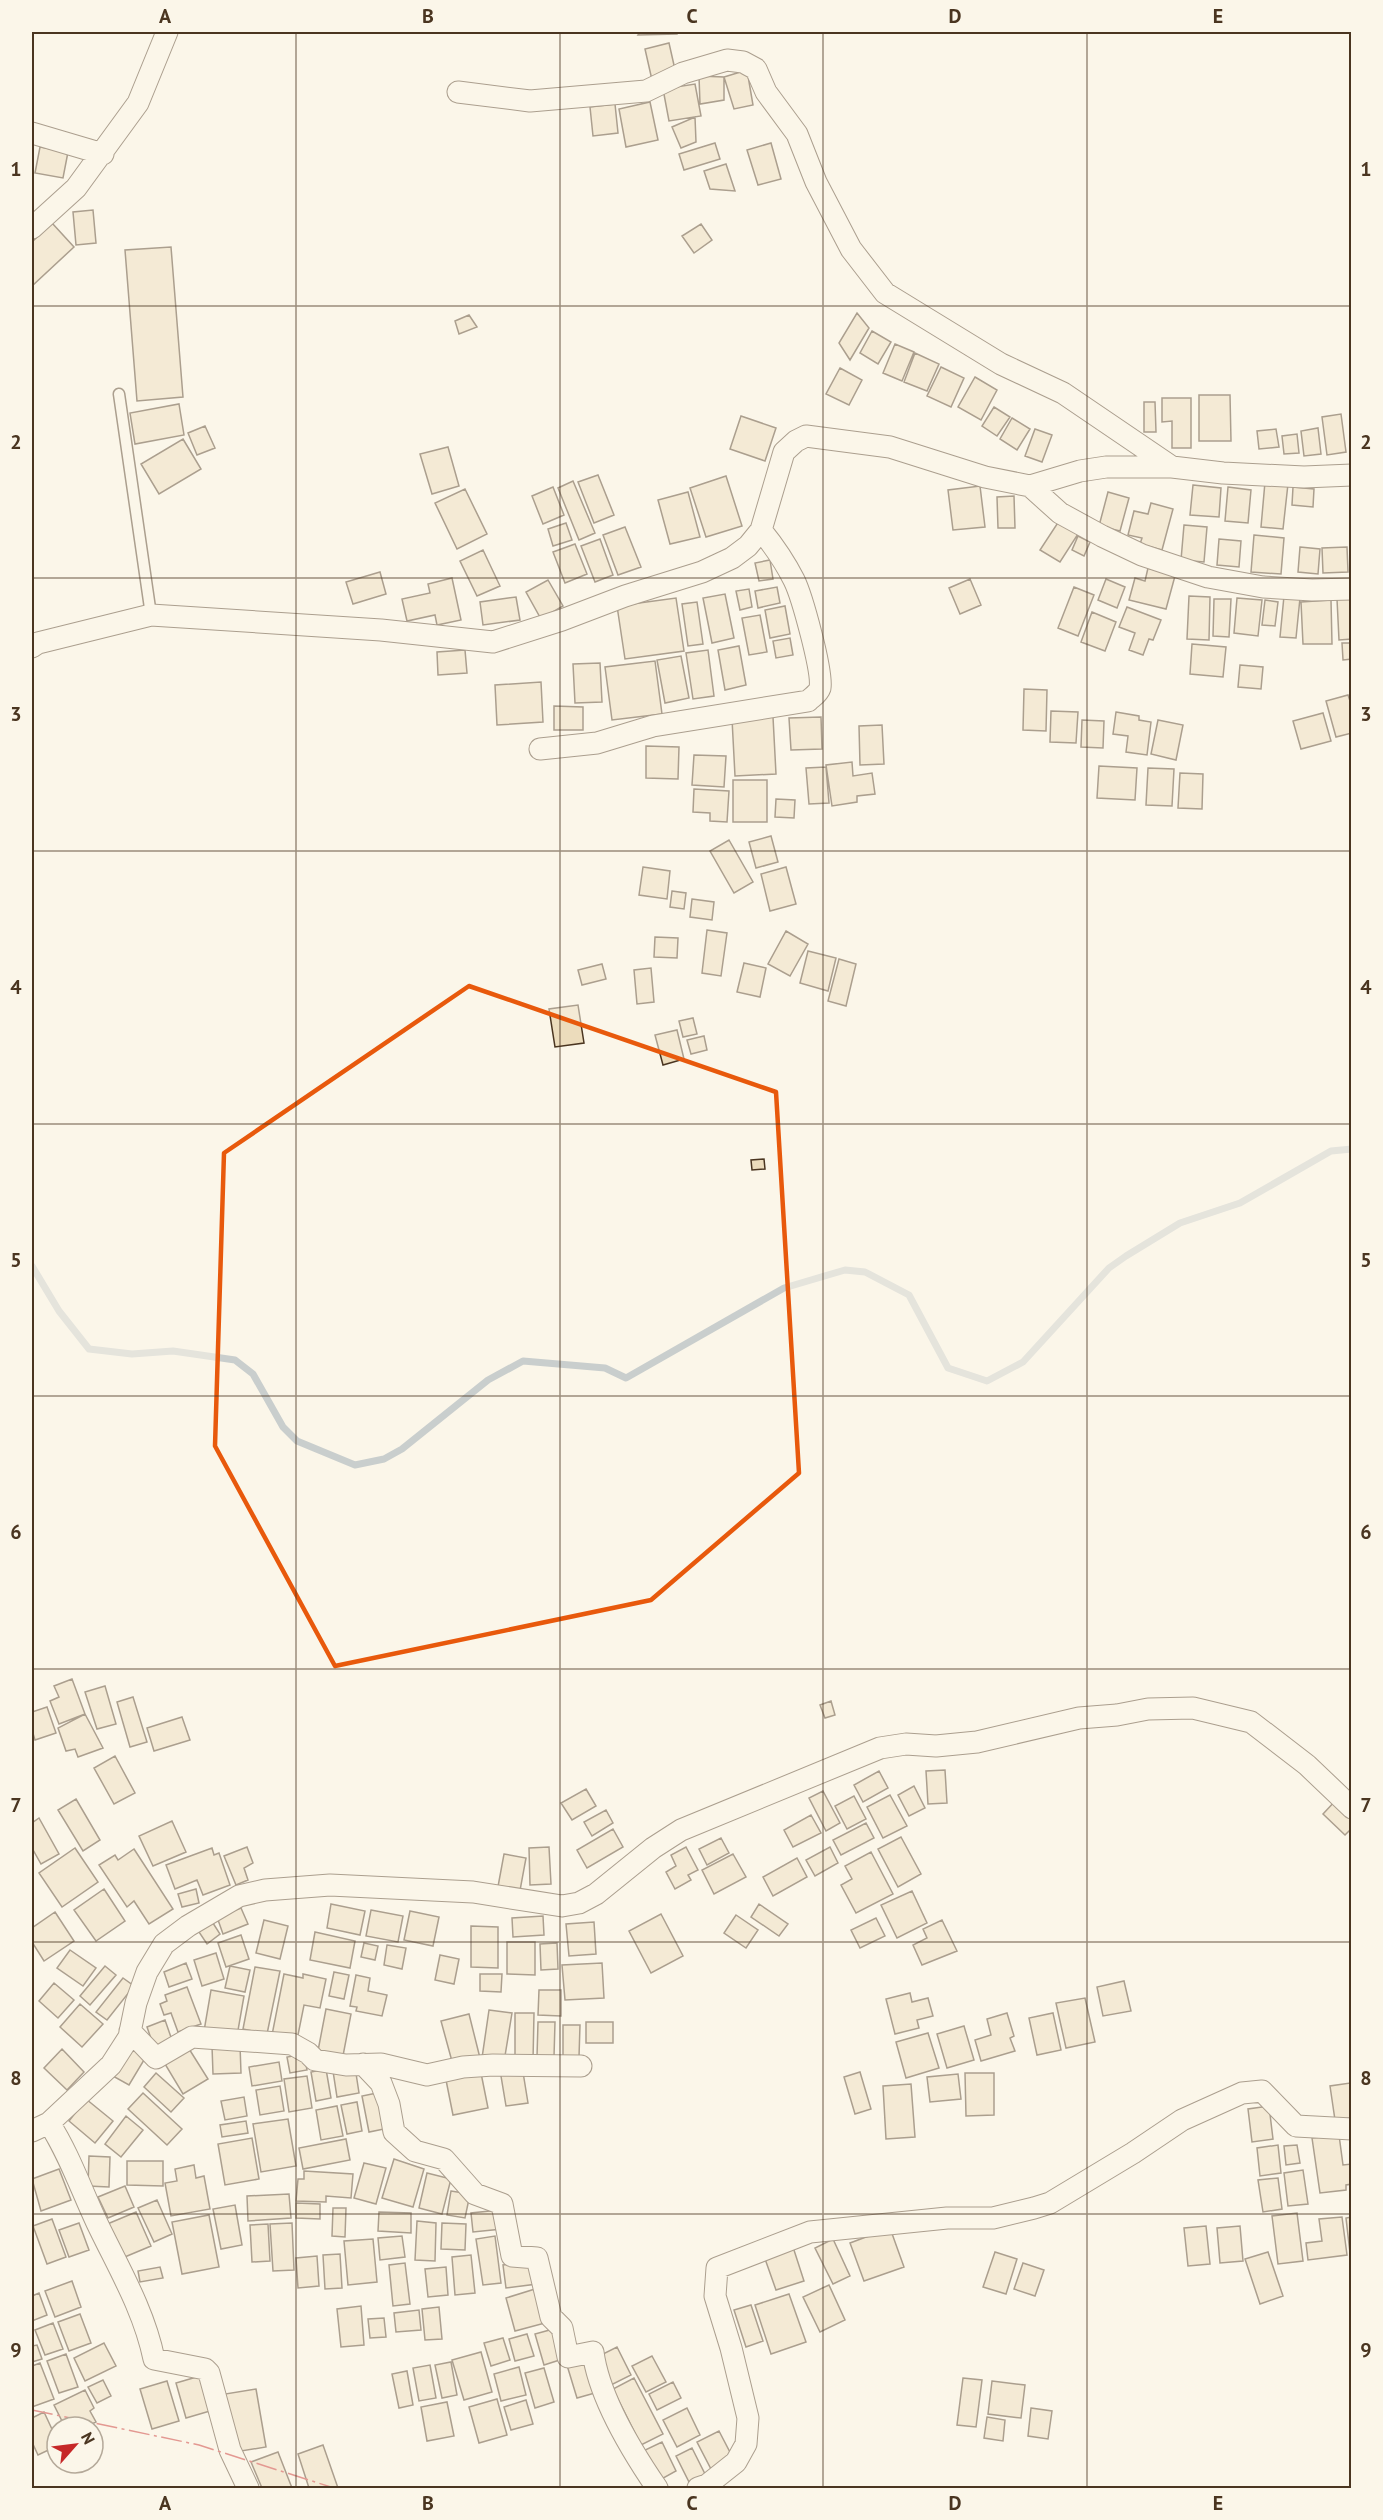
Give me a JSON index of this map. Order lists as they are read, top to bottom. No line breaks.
{"north":"top right","grid":{"columns":["A","B","C","D","E"],"rows":["1","2","3","4","5","6","7","8","9"]}}
